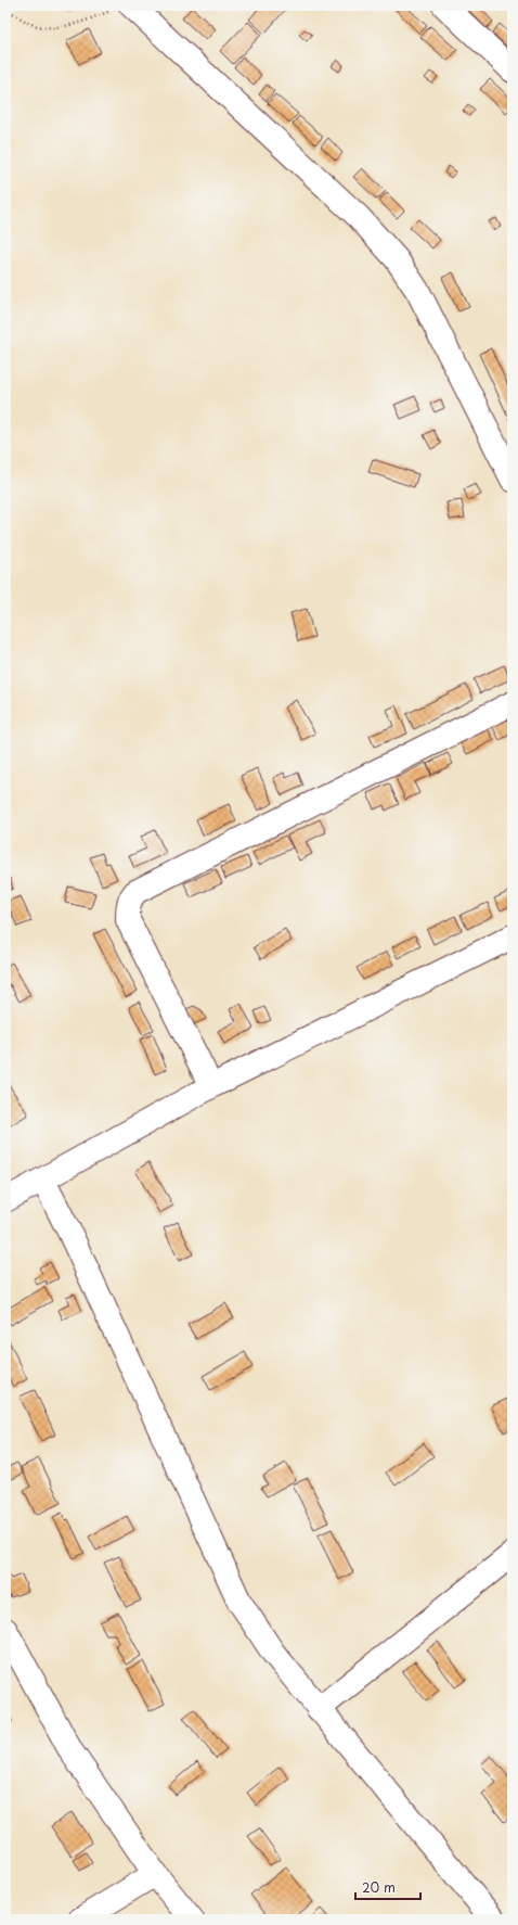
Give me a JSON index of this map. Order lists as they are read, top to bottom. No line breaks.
{"scale_bar":"20 m"}
